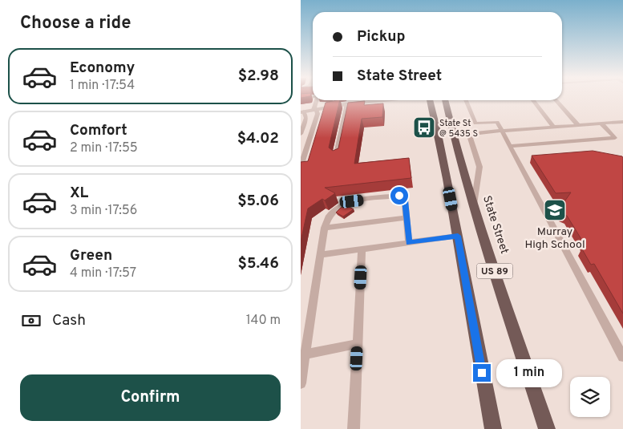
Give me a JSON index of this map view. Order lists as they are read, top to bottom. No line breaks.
{"streets":{"main road":["State Street","US 89"]},"places":{"bus stop":["State St @ 5435 S"],"school or university":["Murray High School"]},"page":{"heading":"Choose a ride","banner":["Pickup","State Street"],"list":[{"name":"Economy","note":"1 min · 17:54","value":"$2.98"},{"name":"Comfort","note":"2 min · 17:55","value":"$4.02"},{"name":"XL","note":"3 min · 17:56","value":"$5.06"},{"name":"Green","note":"4 min · 17:57","value":"$5.46"}],"pay":["Cash","140 m"],"bubble":"1 min","buttons":"Confirm"}}
